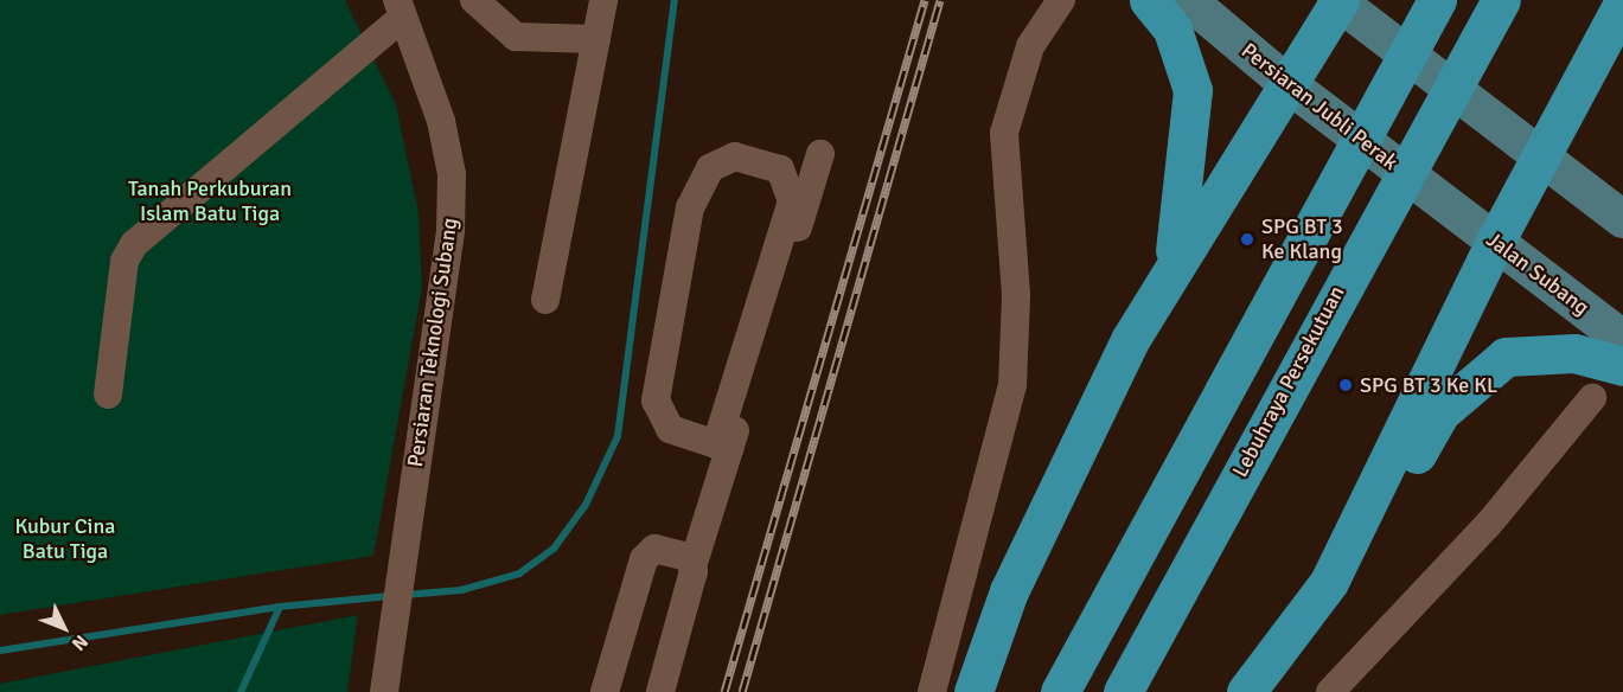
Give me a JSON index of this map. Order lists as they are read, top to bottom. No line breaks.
{"streets":{"highway":["Lebuhraya Persekutuan"],"main road":["Persiaran Jubli Perak","Jalan Subang"],"street":["Persiaran Teknologi Subang"]},"crossings":[["Persiaran Jubli Perak","Jalan Subang"]],"parks":["Tanah Perkuburan Islam Batu Tiga","Kubur Cina Batu Tiga"],"places":["SPG BT 3 Ke Klang","SPG BT 3 Ke KL"],"north":"bottom right"}
